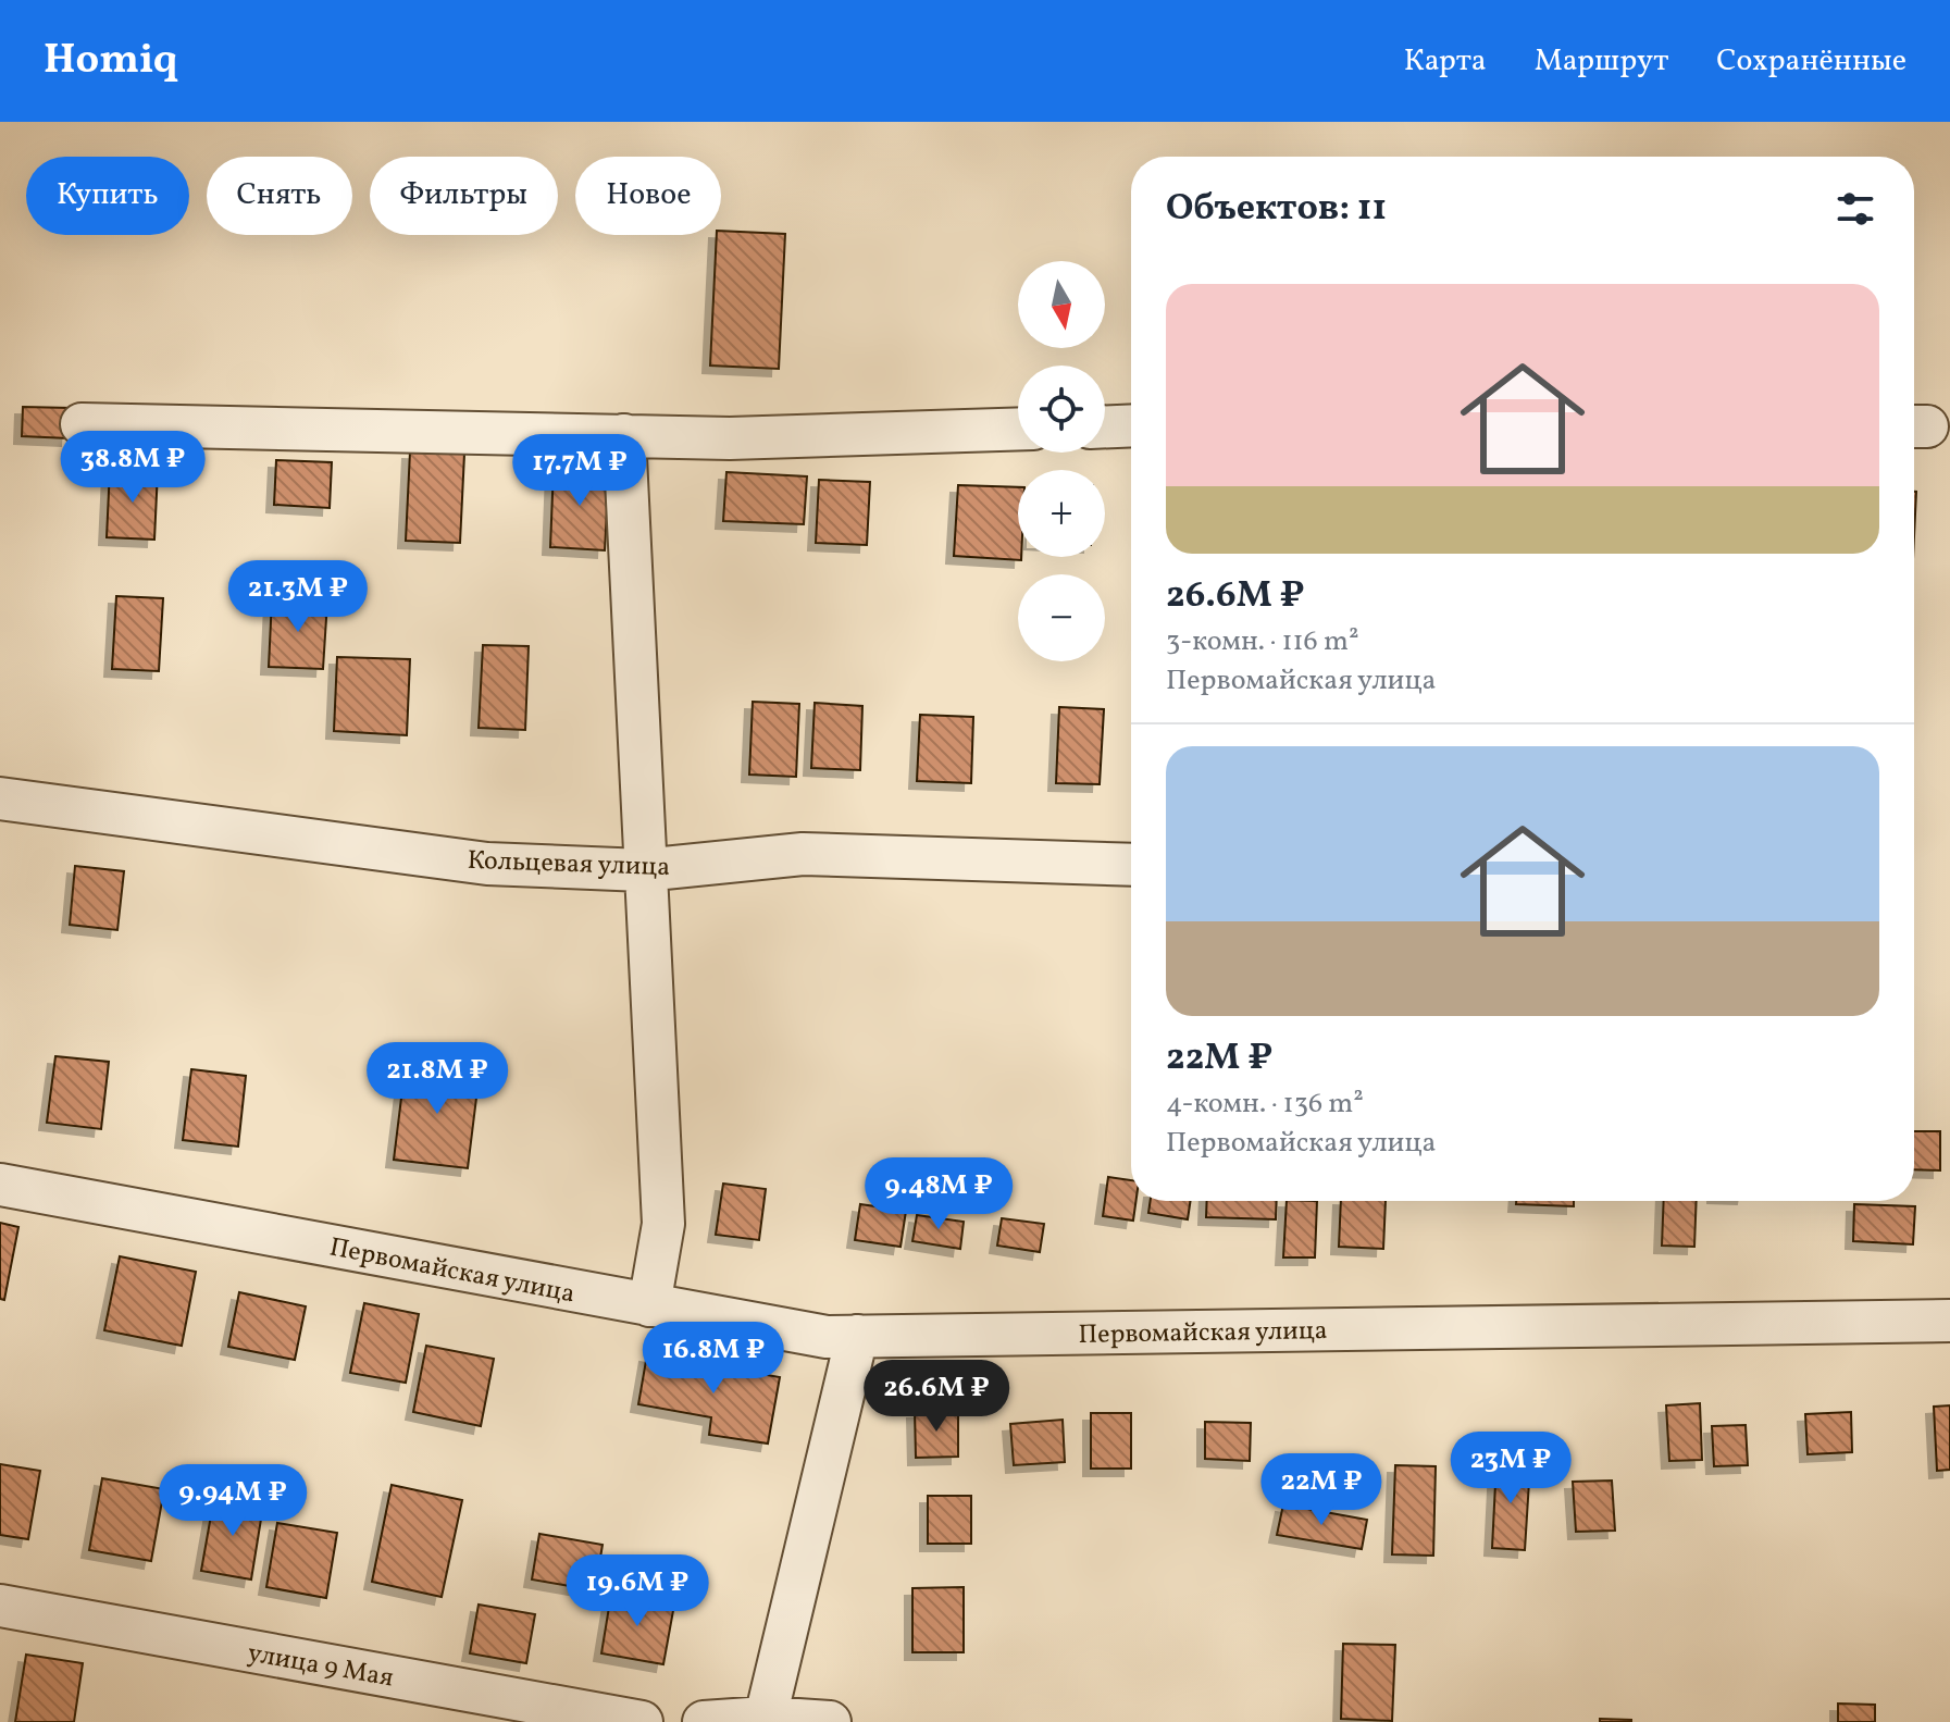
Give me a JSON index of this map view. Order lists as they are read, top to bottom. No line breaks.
{"streets":{"street":["Кольцевая улица","Первомайская улица","улица 9 Мая"]},"north":"bottom","page":{"header":"Homiq","nav":["Карта","Маршрут","Сохранённые"],"chip":["Купить","Снять","Фильтры","Новое"],"heading":"Объектов: 11","map_buttons":["+","−"],"list":[{"name":"26.6M ₽","note":"3-комн. · 116 m² · Первомайская улица"},{"name":"22M ₽","note":"4-комн. · 136 m² · Первомайская улица"}],"price":["38.8M ₽","17.7M ₽","21.3M ₽","21.8M ₽","9.48M ₽","16.8M ₽","26.6M ₽","23M ₽","22M ₽","9.94M ₽","19.6M ₽"]}}
